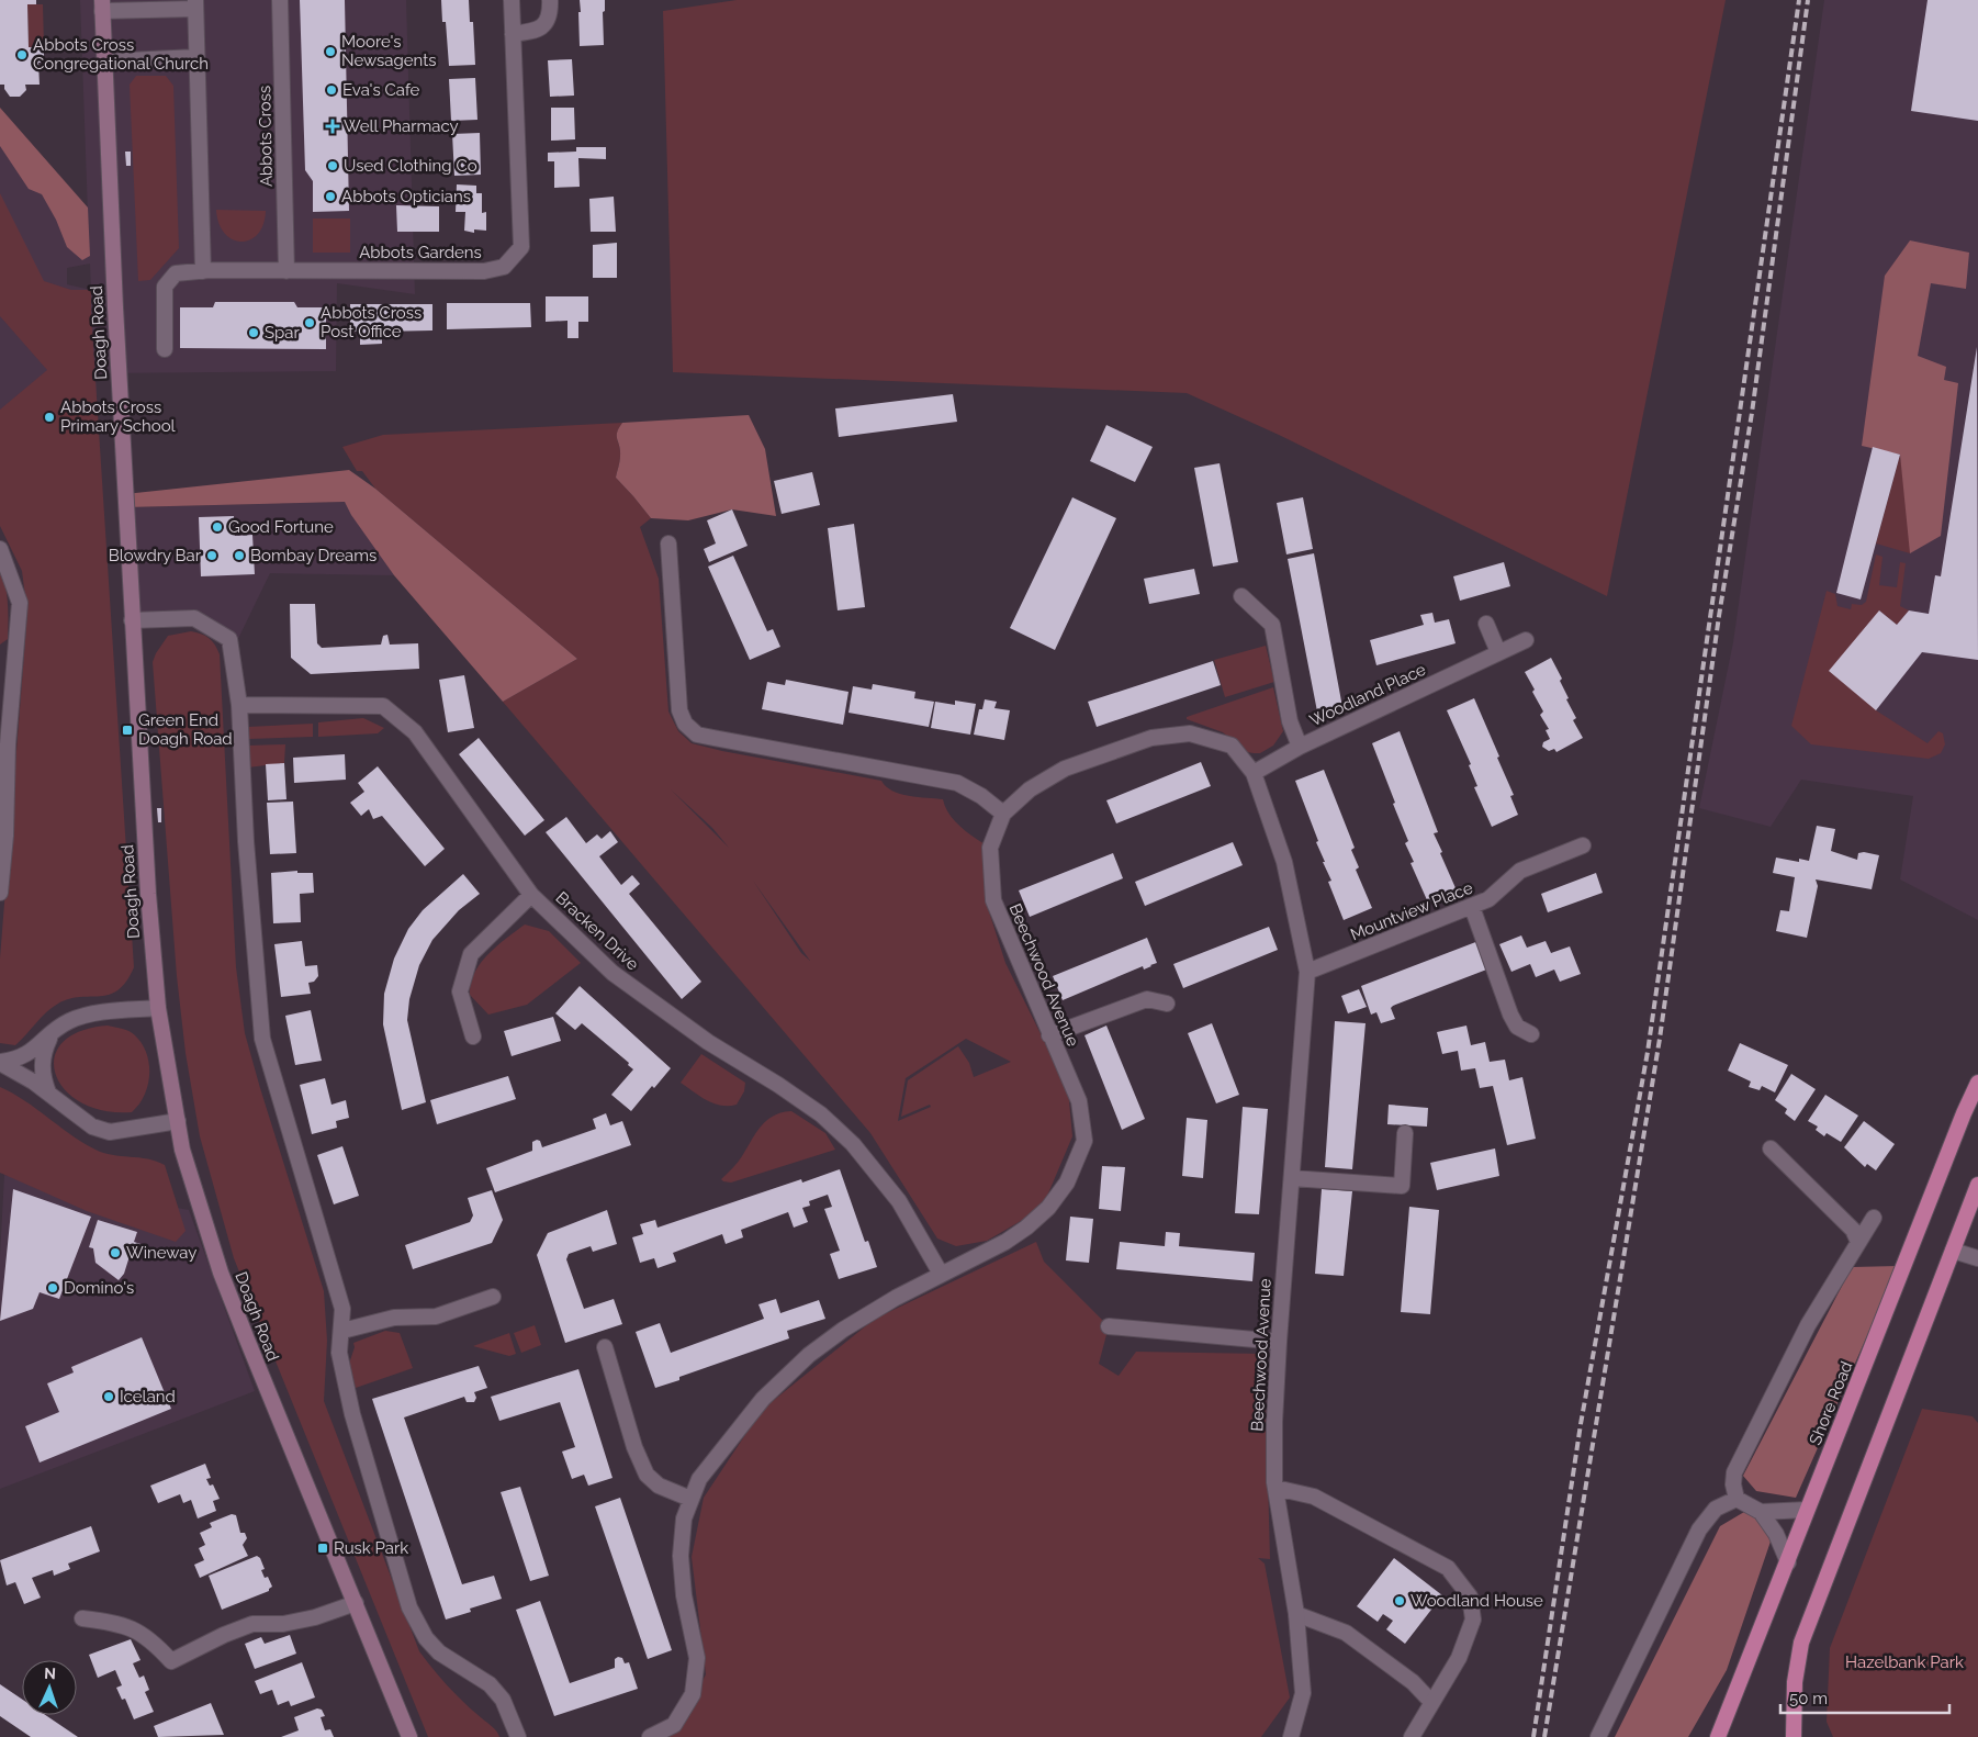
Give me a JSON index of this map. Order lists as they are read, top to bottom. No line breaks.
{"streets":{"highway":["Shore Road"],"main road":["Doagh Road"],"street":["Abbots Cross","Abbots Gardens","Woodland Place","Mountview Place","Bracken Drive","Beechwood Avenue"]},"crossings":[["Abbots Cross","Abbots Gardens"],["Woodland Place","Beechwood Avenue"],["Mountview Place","Beechwood Avenue"],["Bracken Drive","Beechwood Avenue"]],"parks":["Hazelbank Park"],"places":{"other":["Moore's Newsagents","Abbots Cross Congregational Church","Eva's Cafe","Used Clothing Co","Abbots Opticians","Abbots Cross Post Office","Spar","Abbots Cross Primary School","Good Fortune","Blowdry Bar","Bombay Dreams","Wineway","Domino's","Iceland","Woodland House"],"health":["Well Pharmacy"],"transit":["Green End Doagh Road","Rusk Park"]},"scale_bar":"50 m","north":"top"}
